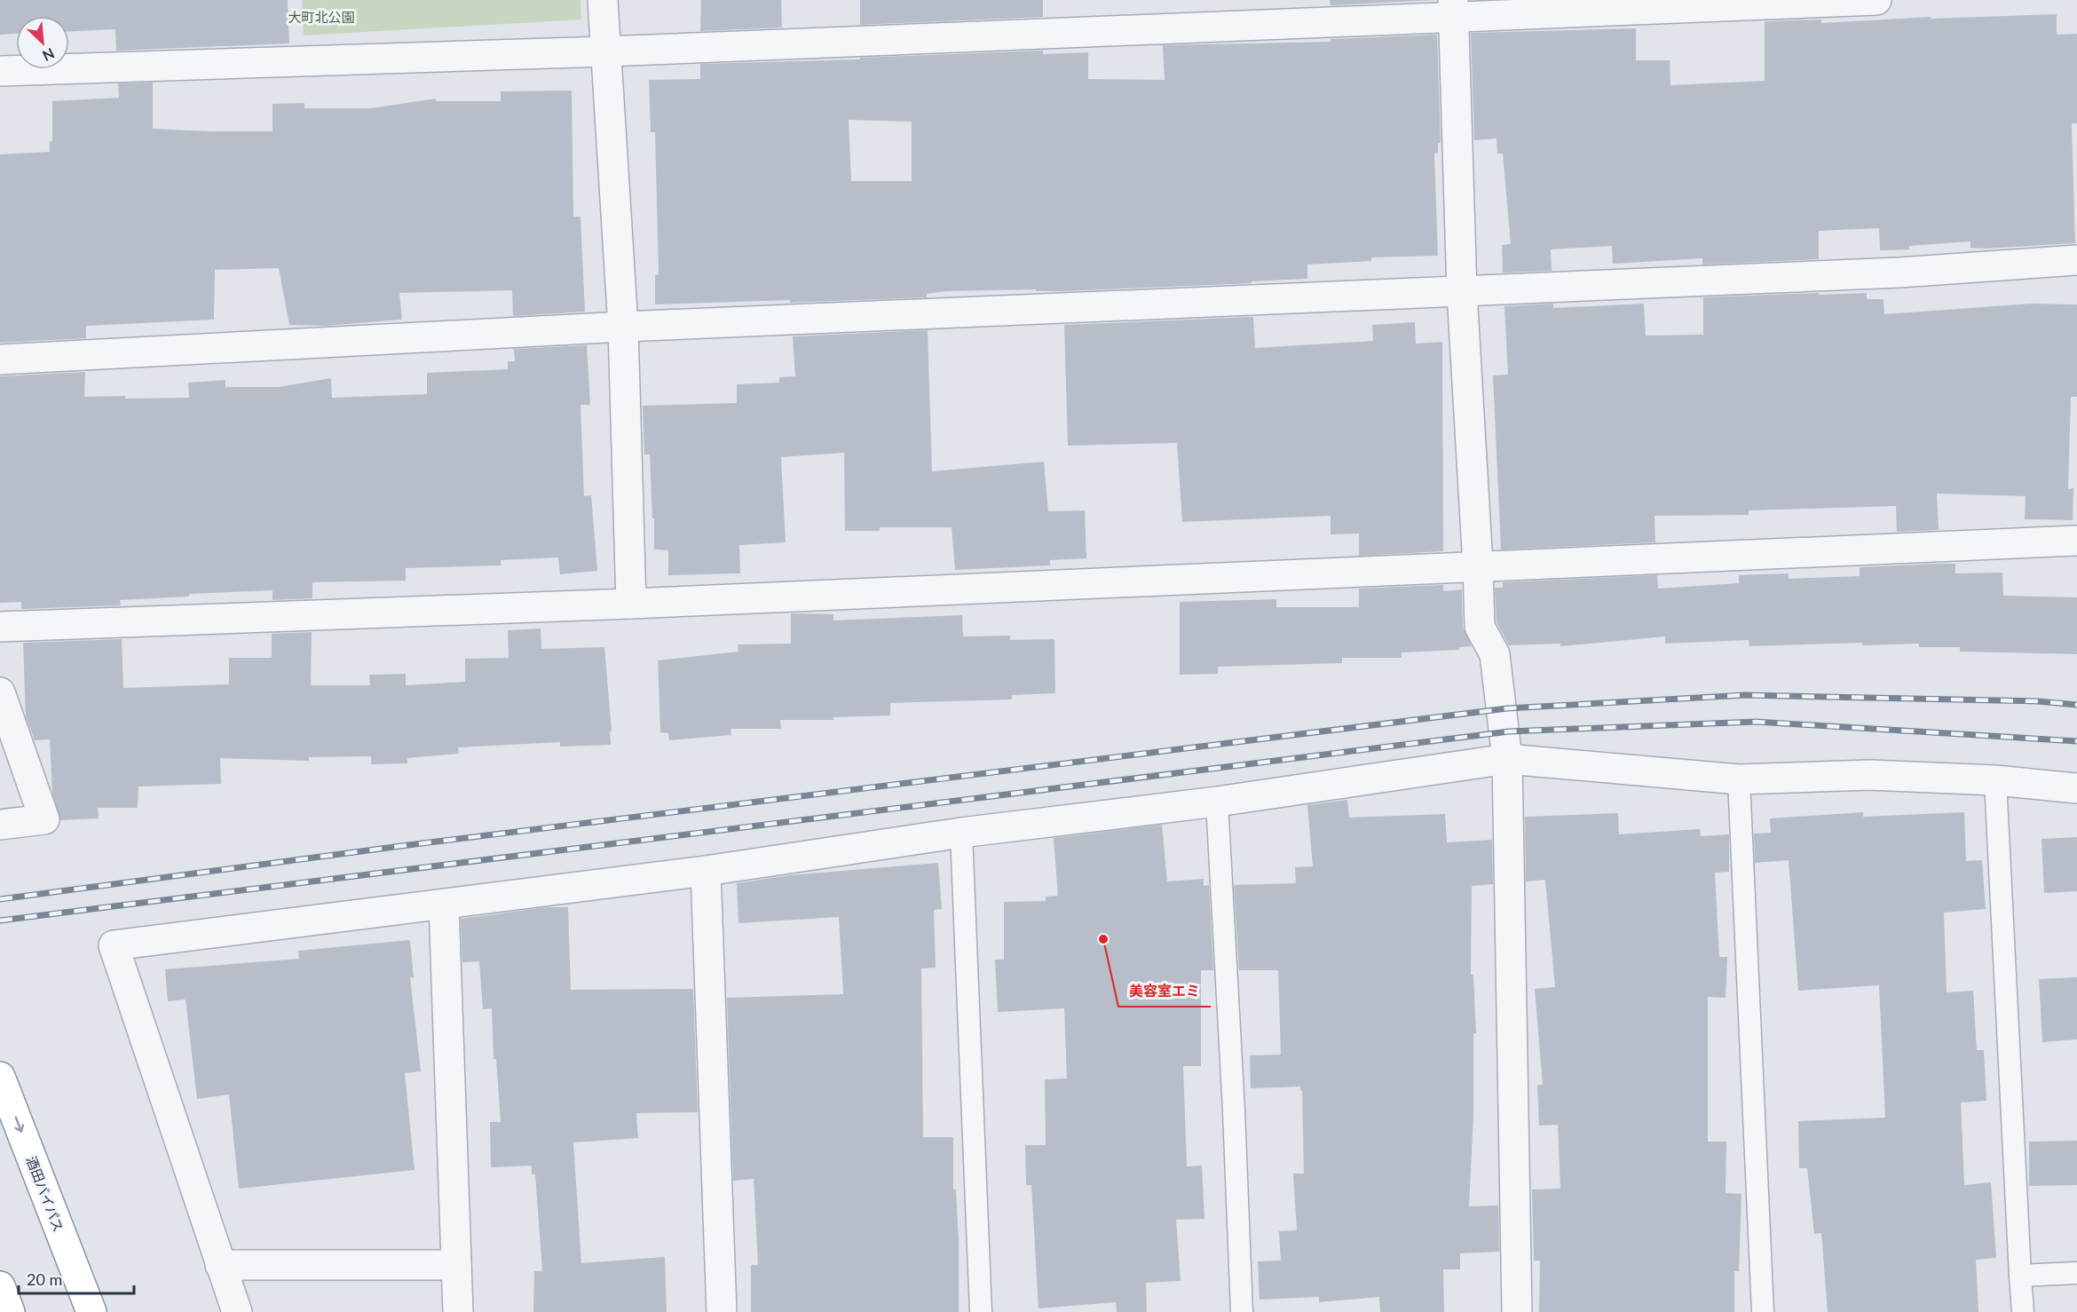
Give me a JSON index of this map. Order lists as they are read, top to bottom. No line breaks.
{"streets":{"highway":["酒田バイパス"]},"one_way":["酒田バイパス"],"parks":["大町北公園"],"places":["美容室エミ"],"scale_bar":"20 m","north":"bottom right"}
